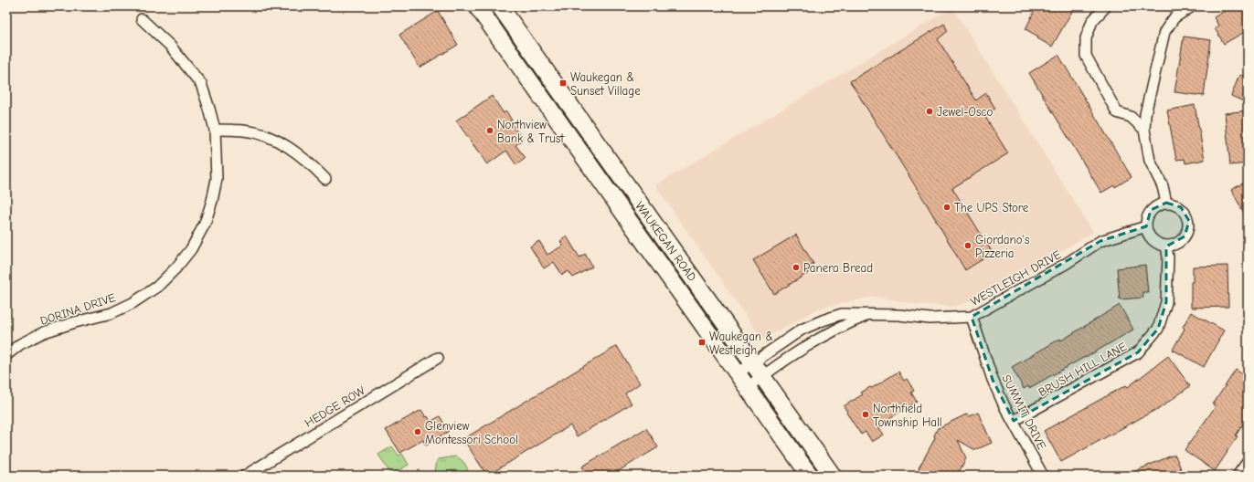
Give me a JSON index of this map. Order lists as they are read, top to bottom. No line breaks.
{"streets":{"main road":["WAUKEGAN ROAD"],"street":["WESTLEIGH DRIVE","DORINA DRIVE","BRUSH HILL LANE","HEDGE ROW","SUMMIT DRIVE"]},"crossings":[["WAUKEGAN ROAD","WESTLEIGH DRIVE"],["WESTLEIGH DRIVE","BRUSH HILL LANE"],["WESTLEIGH DRIVE","SUMMIT DRIVE"],["BRUSH HILL LANE","SUMMIT DRIVE"]],"places":{"transit":["Waukegan & Sunset Village","Waukegan & Westleigh"],"other":["Jewel-Osco","Northview Bank & Trust","The UPS Store","Giordano's Pizzeria","Panera Bread","Northfield Township Hall","Glenview Montessori School"]}}
